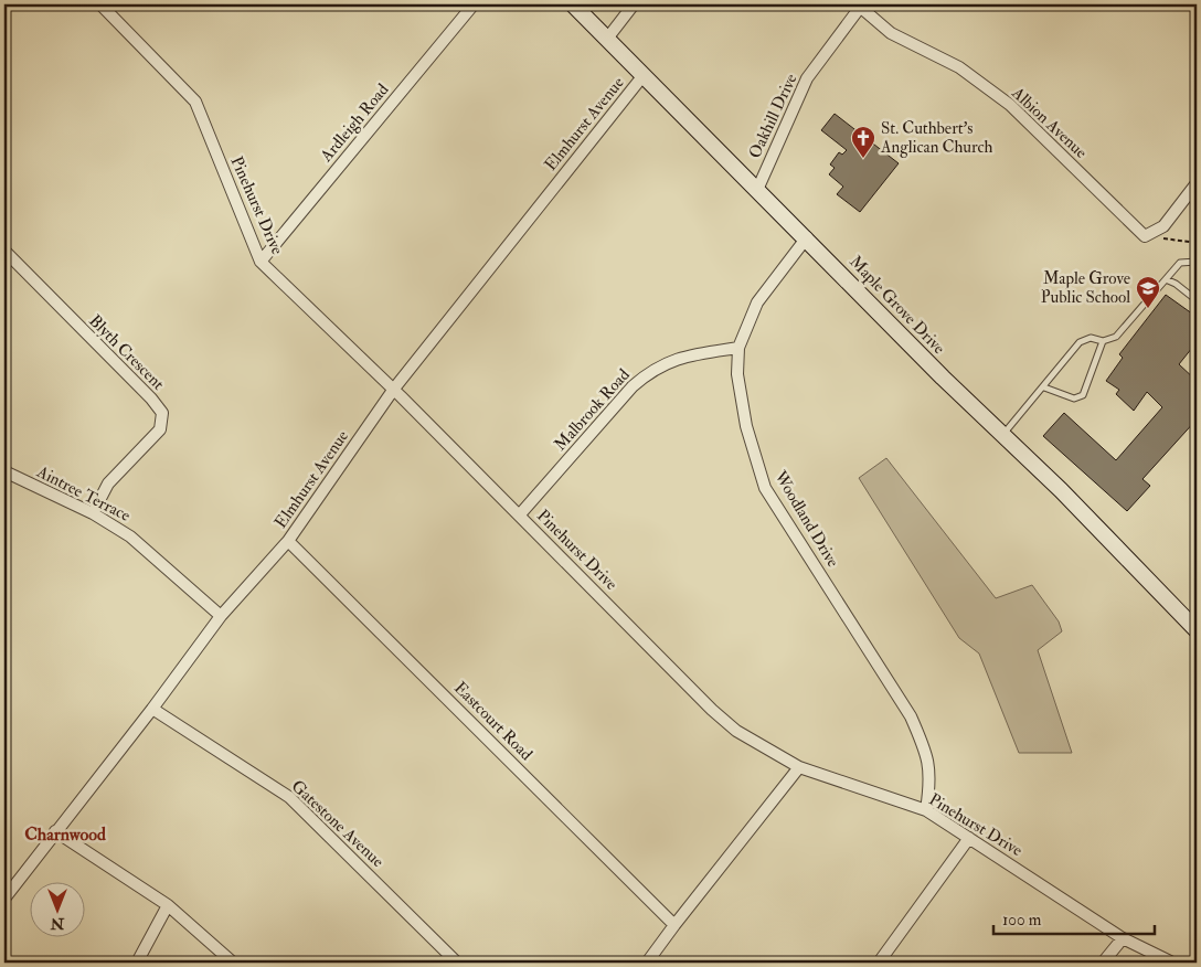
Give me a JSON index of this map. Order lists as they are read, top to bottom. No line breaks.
{"streets":{"street":["Oakhill Drive","Ardleigh Road","Albion Avenue","Elmhurst Avenue","Pinehurst Drive","Maple Grove Drive","Blyth Crescent","Malbrook Road","Aintree Terrace","Woodland Drive","Eastcourt Road","Gatestone Avenue"]},"crossings":[["Oakhill Drive","Albion Avenue"],["Oakhill Drive","Maple Grove Drive"],["Ardleigh Road","Pinehurst Drive"],["Elmhurst Avenue","Pinehurst Drive"],["Elmhurst Avenue","Maple Grove Drive"],["Elmhurst Avenue","Aintree Terrace"],["Elmhurst Avenue","Eastcourt Road"],["Elmhurst Avenue","Gatestone Avenue"],["Pinehurst Drive","Malbrook Road"],["Pinehurst Drive","Woodland Drive"],["Maple Grove Drive","Woodland Drive"],["Blyth Crescent","Aintree Terrace"],["Malbrook Road","Woodland Drive"]],"districts":["Charnwood"],"places":{"church":["St. Cuthbert's Anglican Church"],"school or university":["Maple Grove Public School"]},"scale_bar":"100 m","north":"bottom"}
